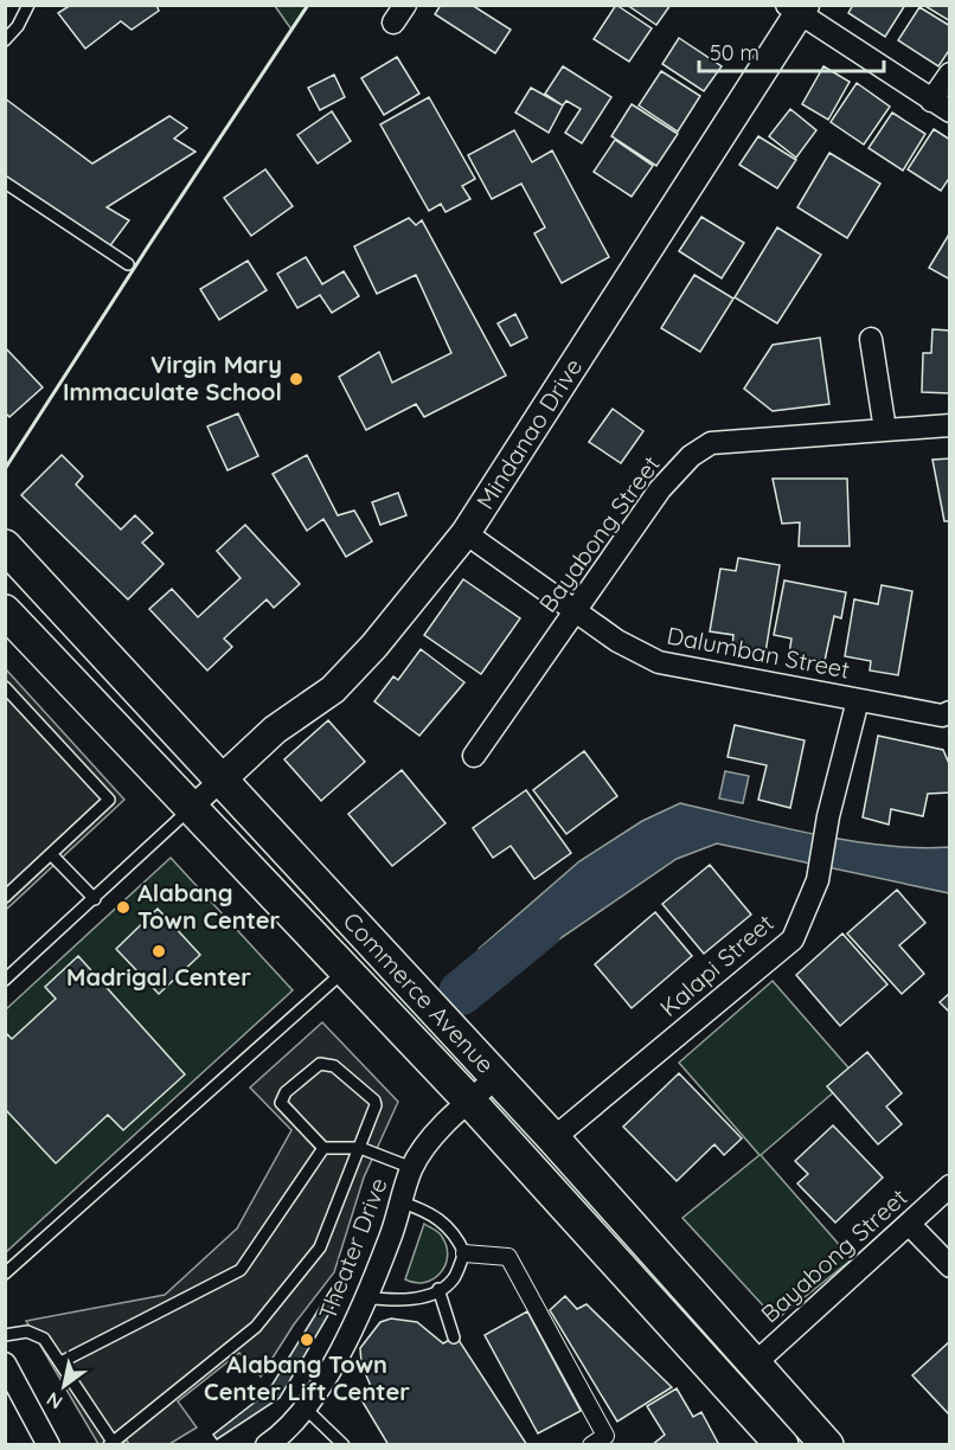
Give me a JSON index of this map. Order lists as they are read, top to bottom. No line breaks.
{"streets":{"main road":["Commerce Avenue"],"street":["Mindanao Drive","Bayabong Street","Dalumban Street","Kalapi Street","Theater Drive"]},"crossings":[["Mindanao Drive","Dalumban Street"],["Mindanao Drive","Commerce Avenue"],["Bayabong Street","Dalumban Street"],["Bayabong Street","Commerce Avenue"],["Dalumban Street","Kalapi Street"],["Kalapi Street","Commerce Avenue"],["Commerce Avenue","Theater Drive"]],"places":["Virgin Mary Immaculate School","Alabang Town Center","Madrigal Center","Alabang Town Center Lift Center"],"scale_bar":"50 m","north":"bottom left"}
